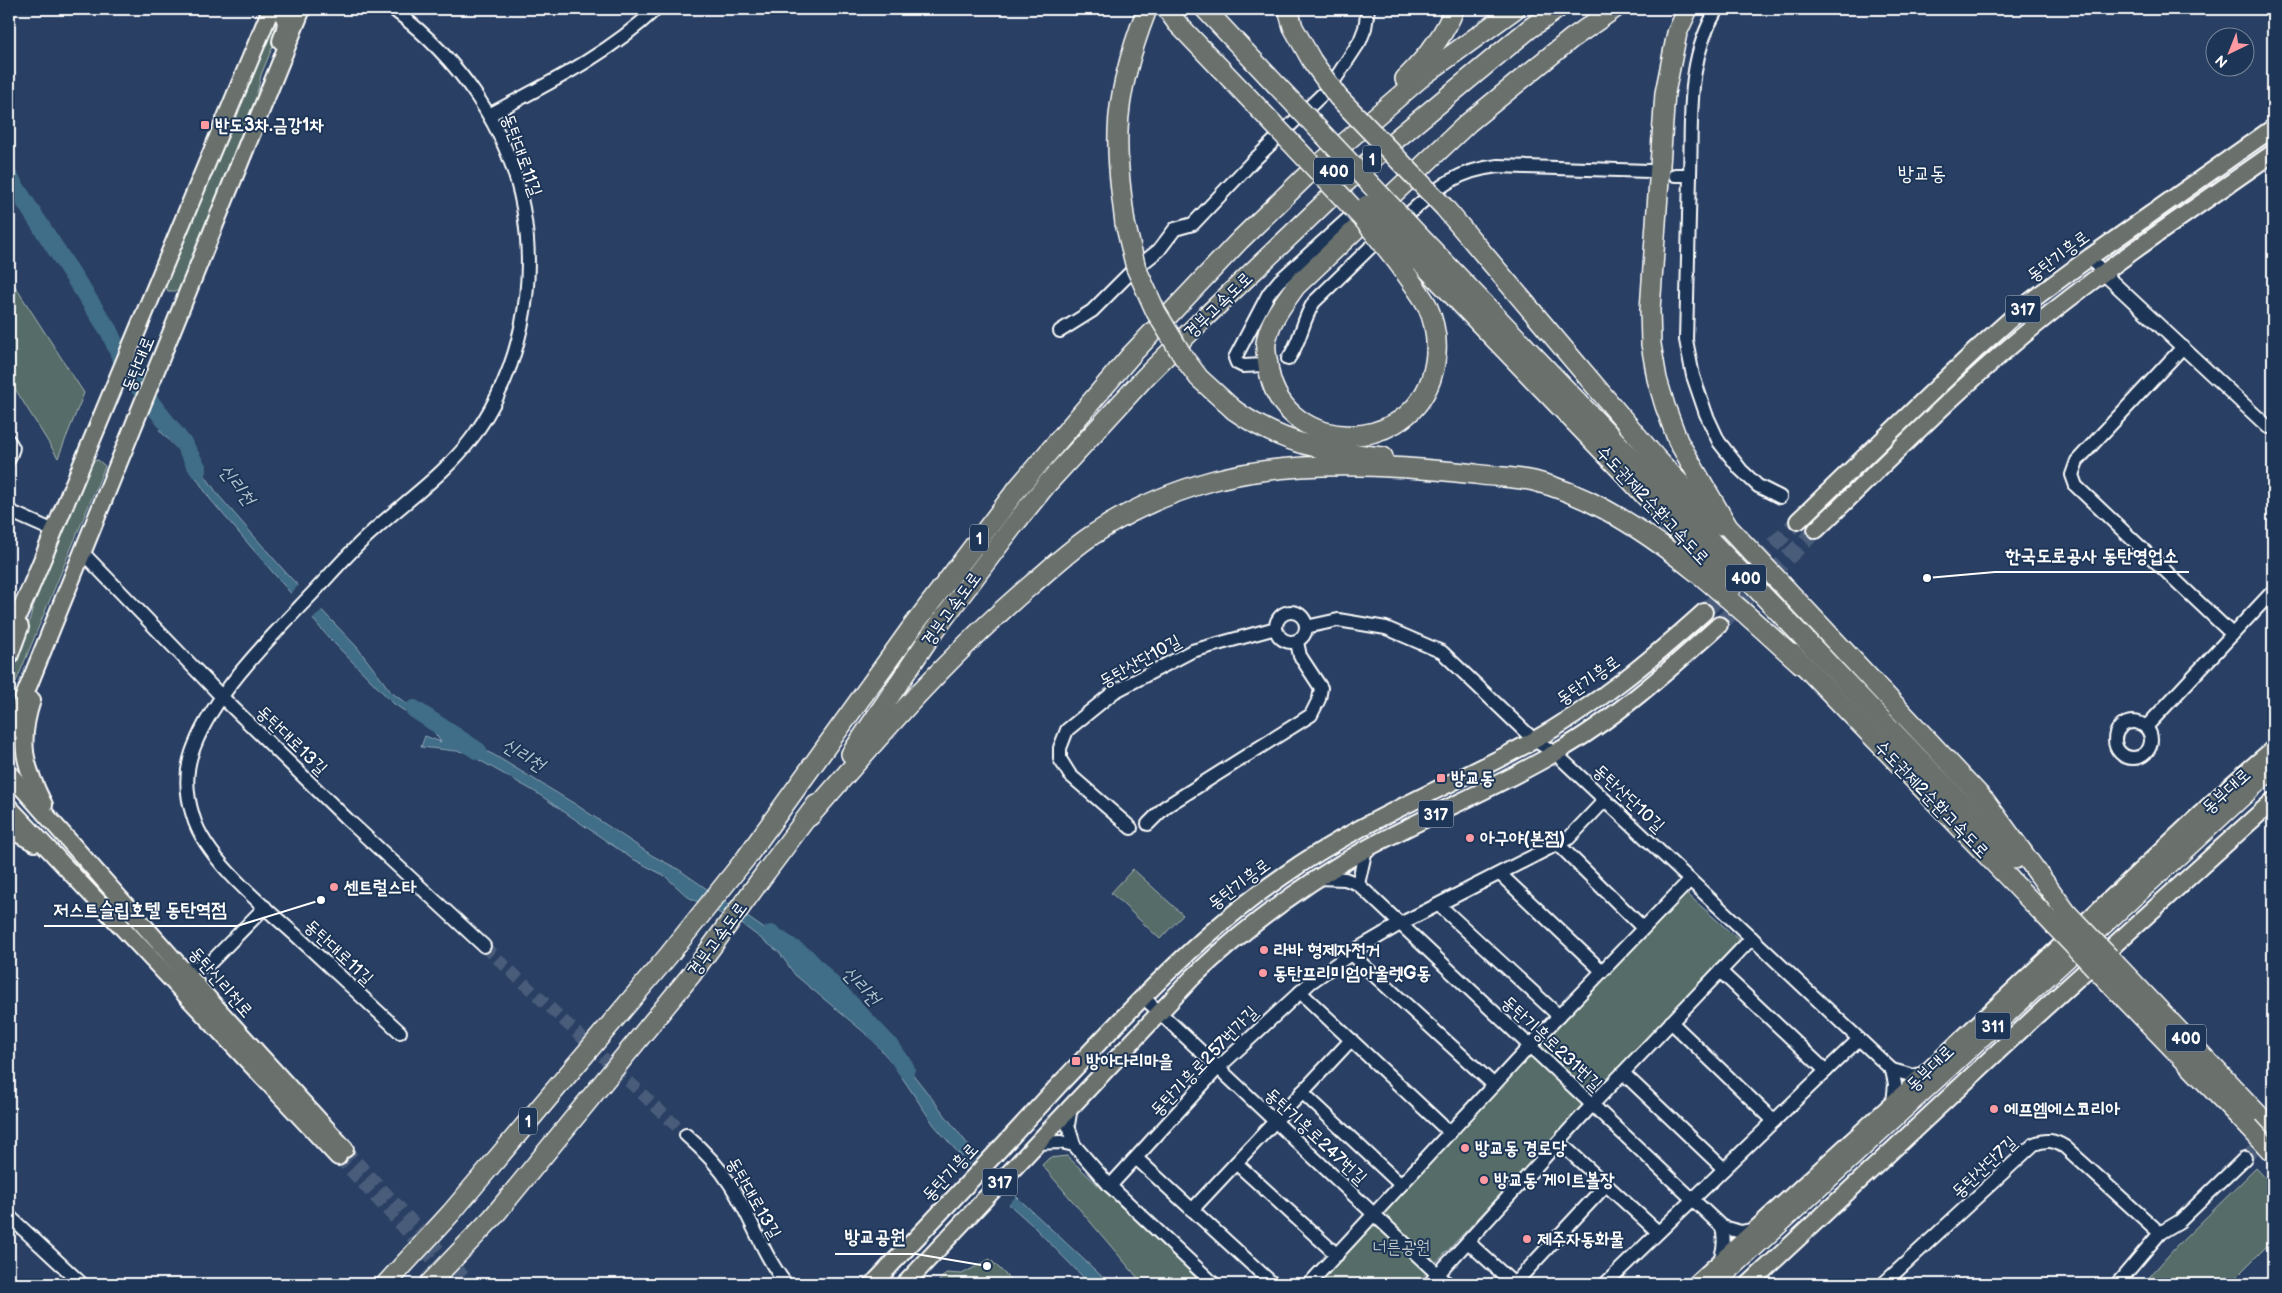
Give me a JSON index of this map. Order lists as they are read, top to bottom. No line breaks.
{"streets":{"highway":["1","400","경부고속도로","수도권제2순환고속도로","동부대로","311"],"main road":["동탄기흥로","317","동탄대로","동탄신리천로"],"street":["동탄대로11길","동탄산단10길","동탄대로13길","동탄기흥로231번길","동탄기흥로257번가길","동탄기흥로247번길","동탄산단7길"]},"crossings":[["동탄대로11길","동탄대로13길"],["동탄기흥로","동탄산단10길"],["동탄기흥로","동탄기흥로247번길"],["317","동탄산단10길"],["317","동탄기흥로247번길"],["동탄대로","동탄대로13길"],["동탄산단10길","동탄기흥로257번가길"],["동탄기흥로231번길","동탄기흥로257번가길"],["동탄기흥로257번가길","동탄기흥로247번길"]],"districts":["방교동"],"water":["신리천"],"parks":["너른공원"],"places":{"transit":["반도3차.금강1차","방교동","방아다리마을"],"other":["한국도로공사 동탄영업소","아구야(본점)","센트럴스타","저스트슬립호텔 동탄역점","라바 형제자전거","동탄프리미엄아울렛G동","에프엠에스코리아","방교동 경로당","방교동 게이트볼장","제주자동화물","방교공원"]},"north":"bottom left"}
